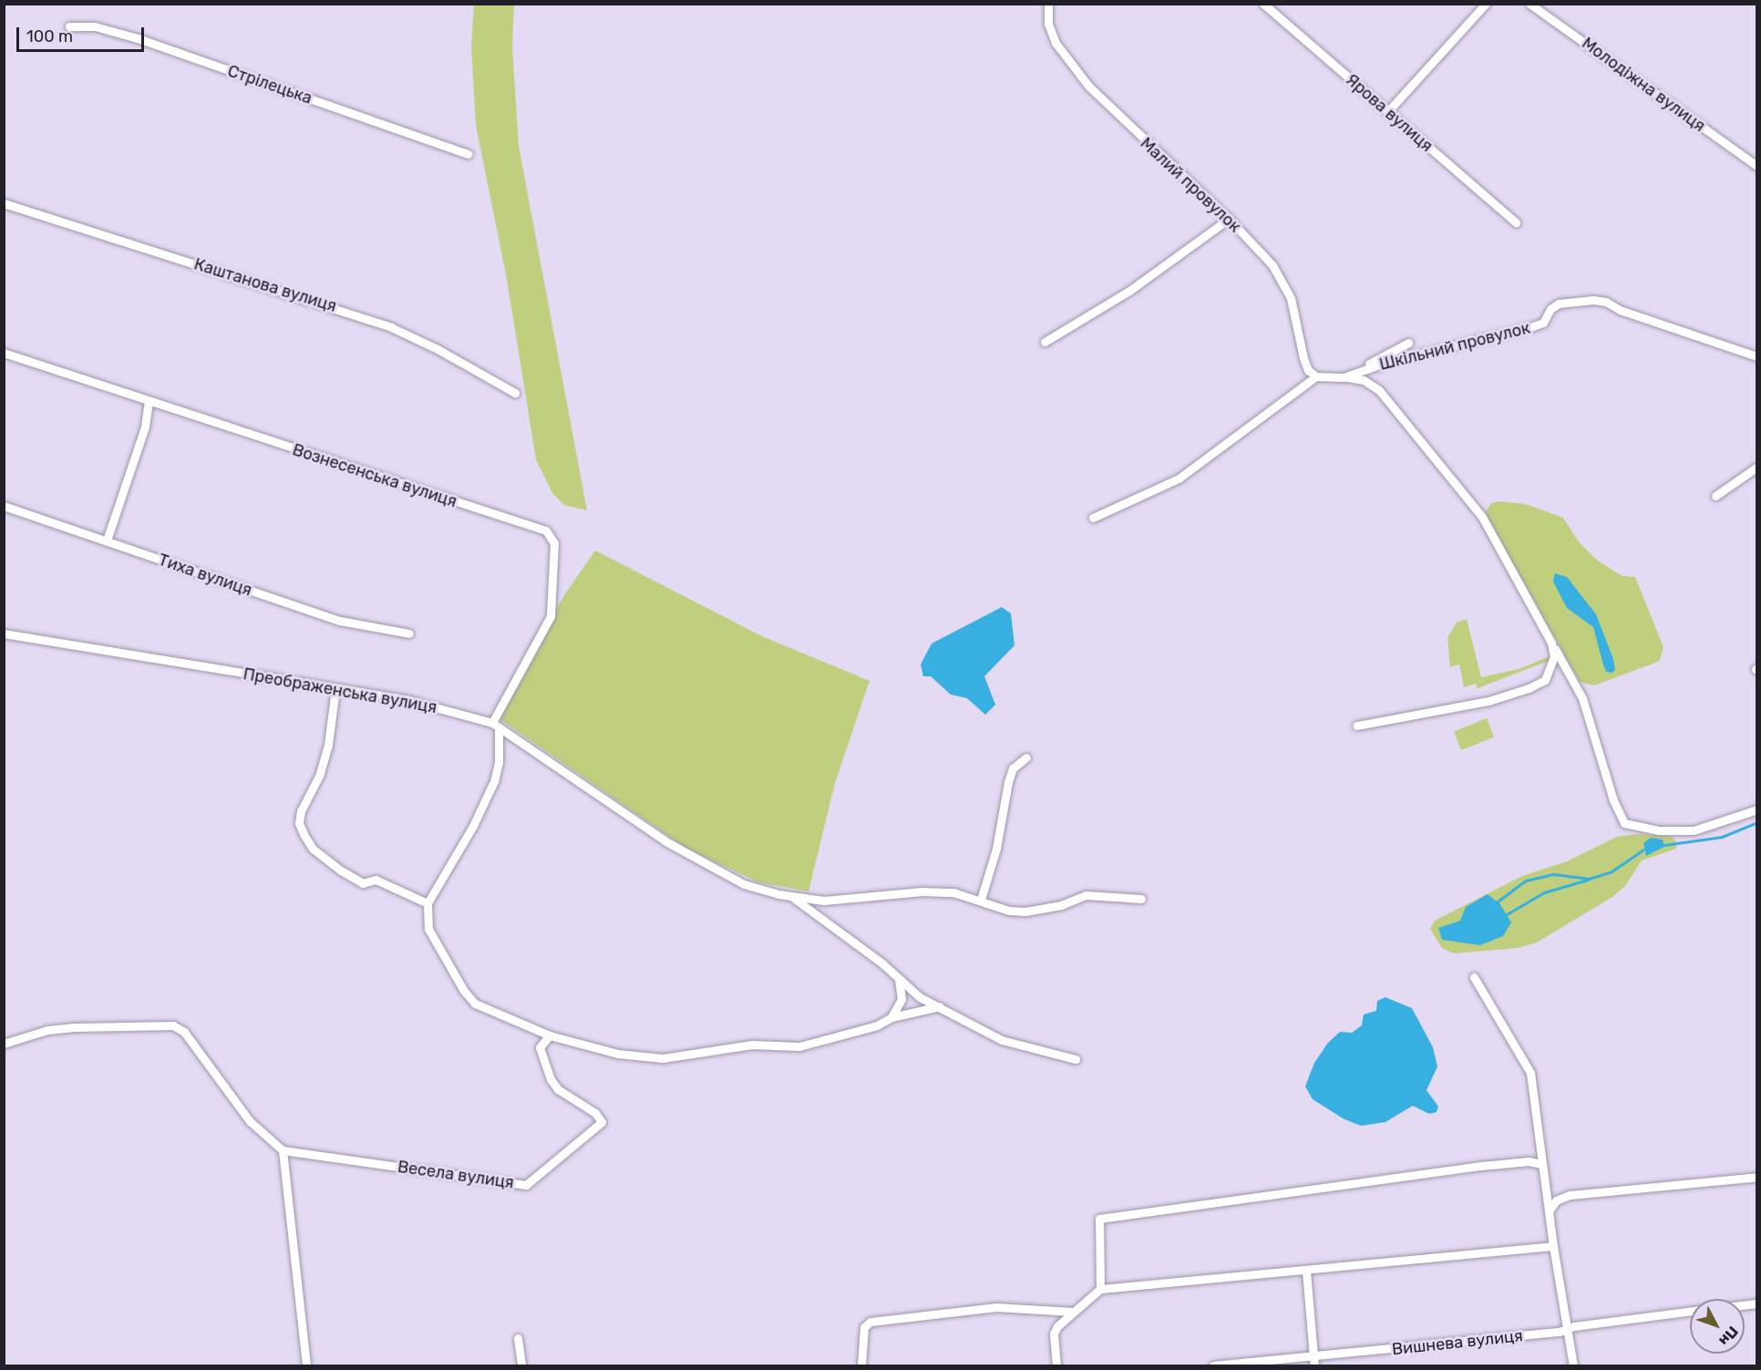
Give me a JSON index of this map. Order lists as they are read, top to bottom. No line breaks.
{"streets":{"street":["Стрілецька","Молодіжна вулиця","Ярова вулиця","Малий провулок","Каштанова вулиця","Шкільний провулок","Вознесенська вулиця","Тиха вулиця","Преображенська вулиця","Весела вулиця","Вишнева вулиця"]},"crossings":[["Малий провулок","Шкільний провулок"],["Вознесенська вулиця","Преображенська вулиця"]],"scale_bar":"100 m","north":"bottom right"}
